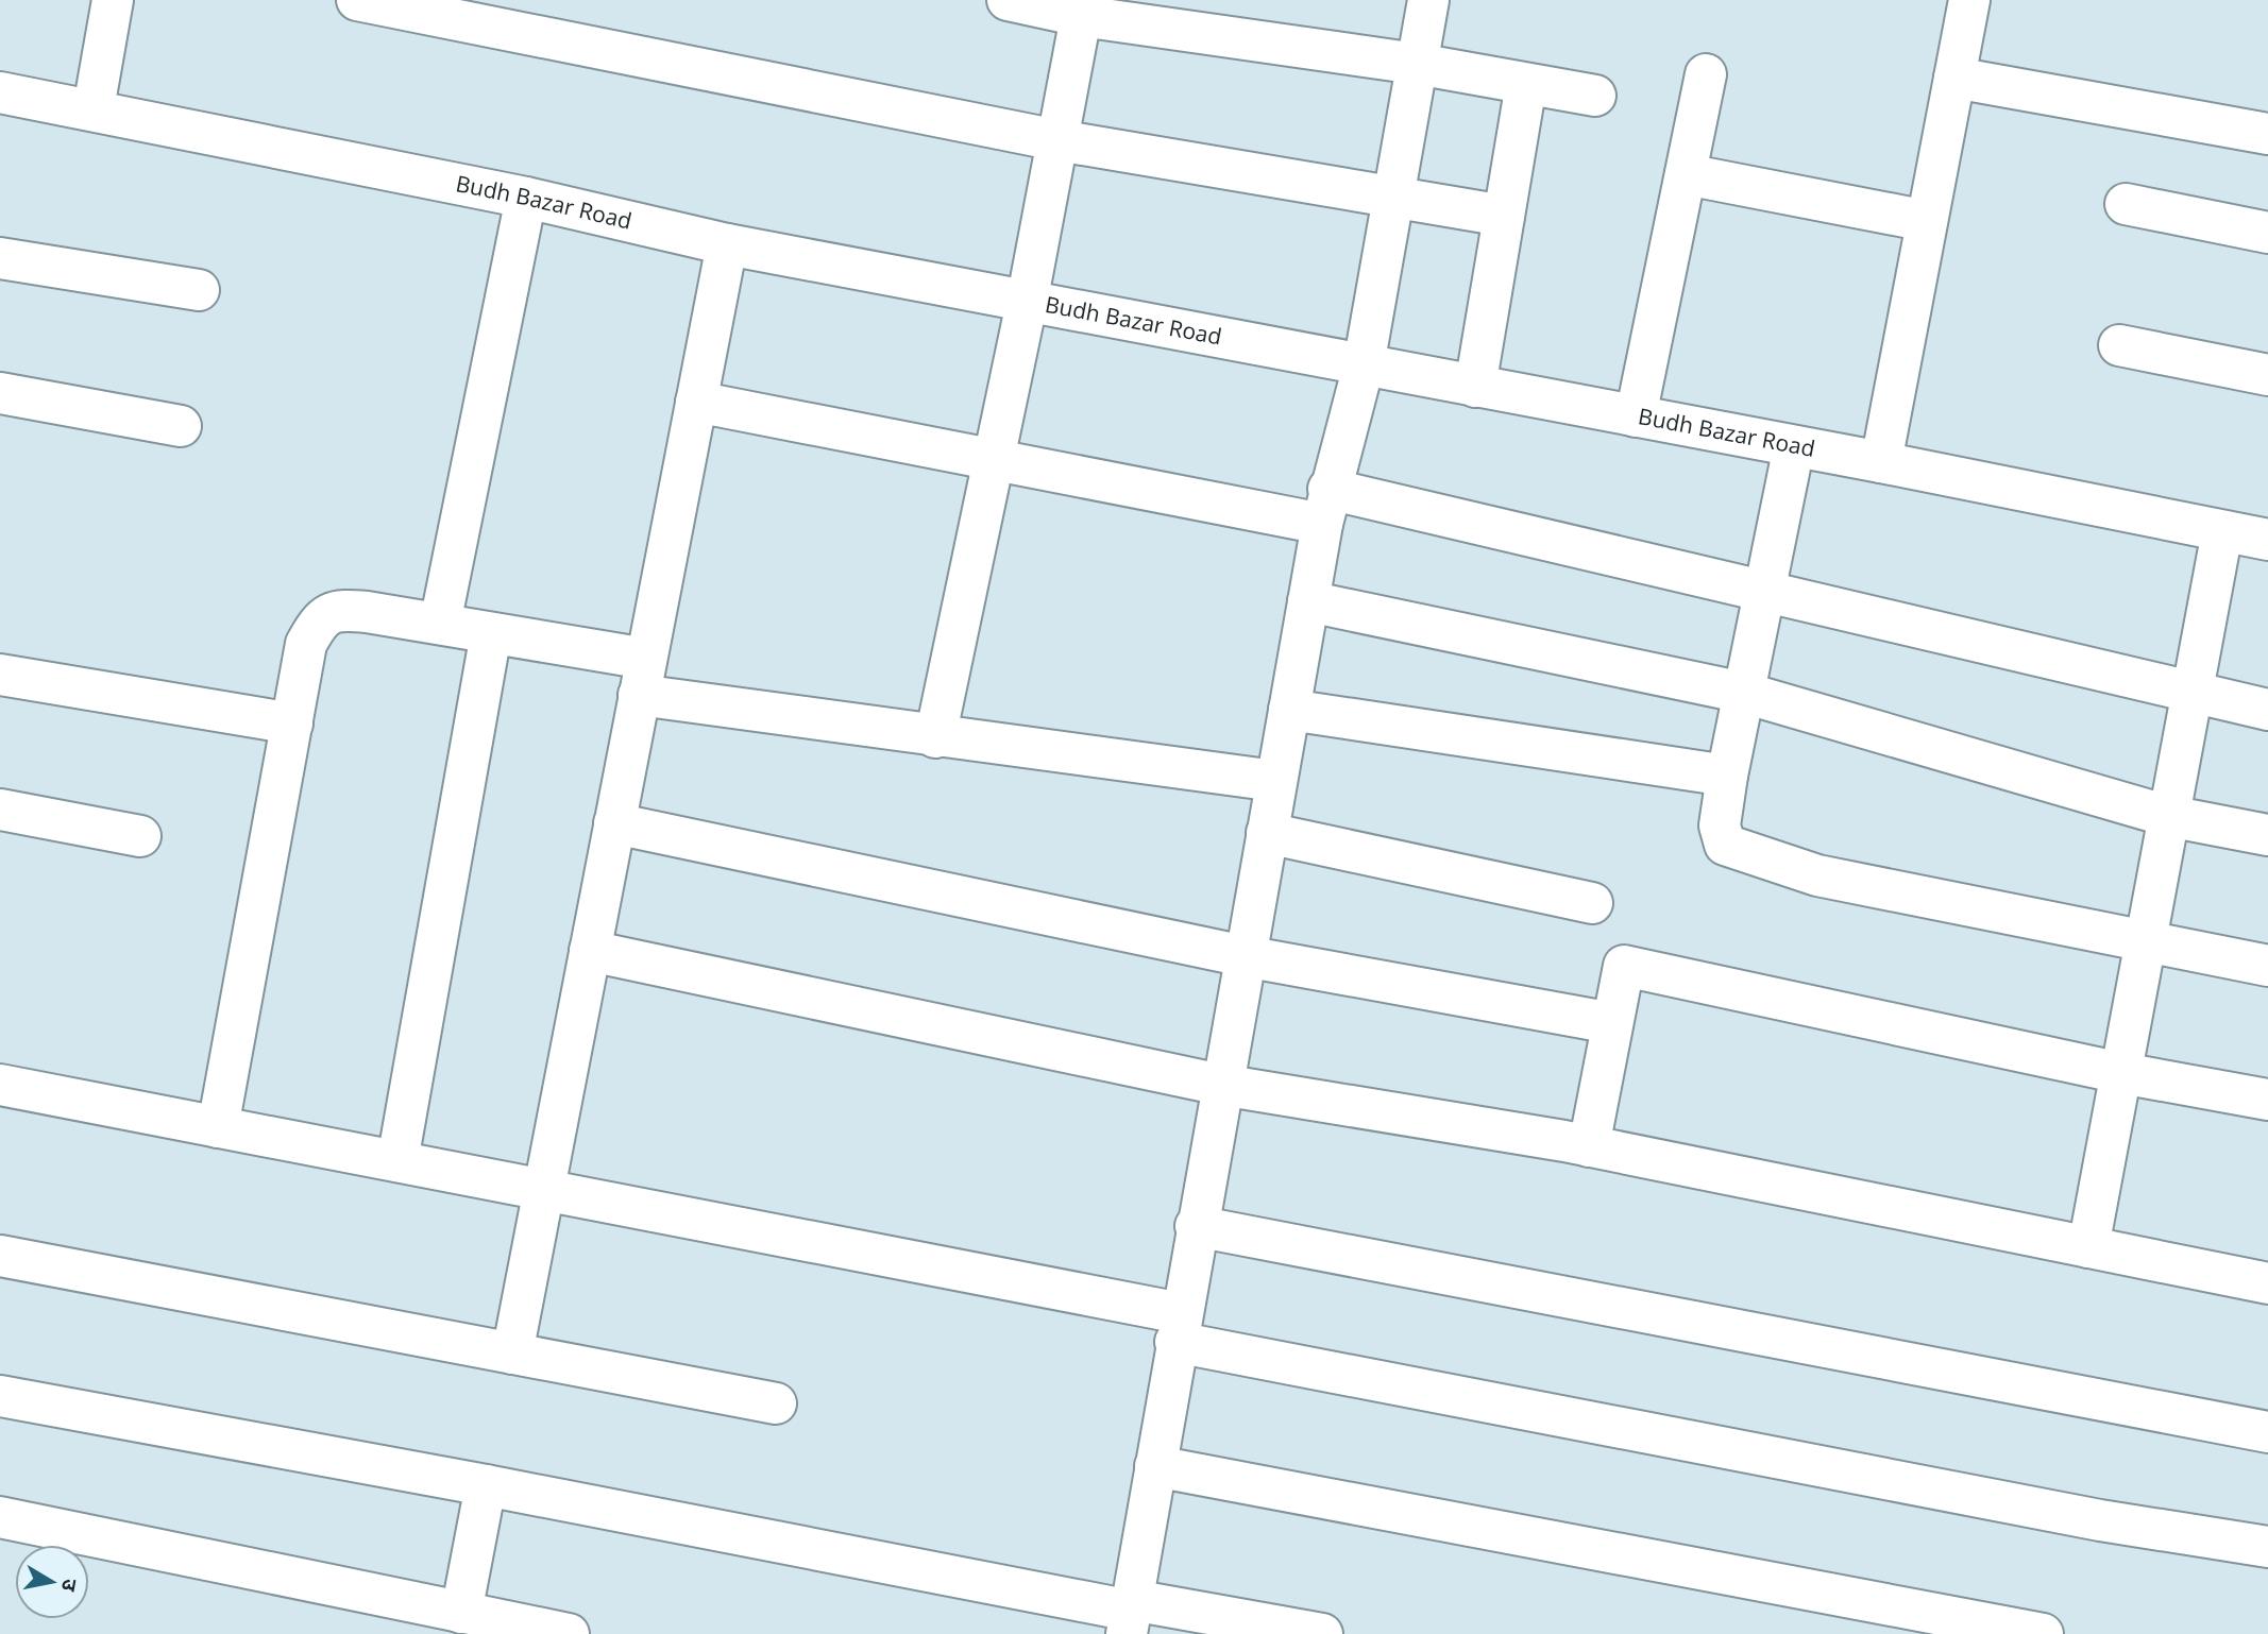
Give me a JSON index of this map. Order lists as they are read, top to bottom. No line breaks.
{"streets":{"street":["Budh Bazar Road"]},"north":"right"}
